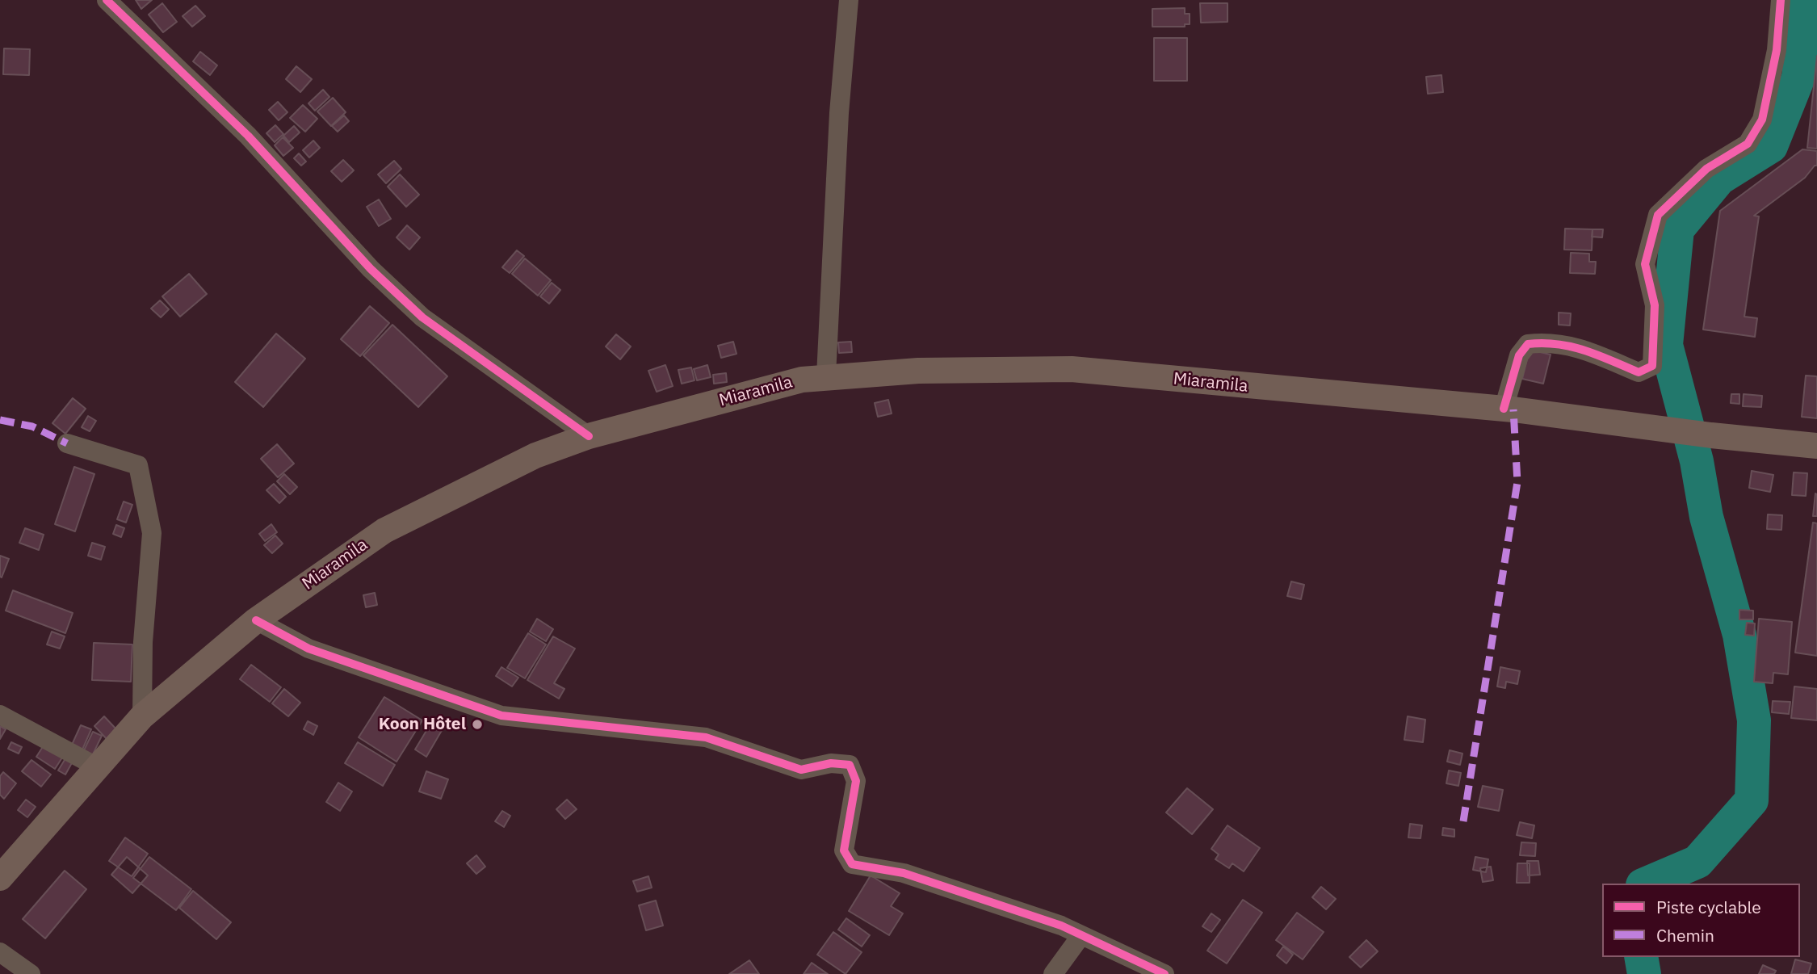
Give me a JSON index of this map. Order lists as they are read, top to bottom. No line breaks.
{"streets":{"main road":["Miaramila"]},"places":["Koon Hôtel"],"legend":["Piste cyclable","Chemin"]}
